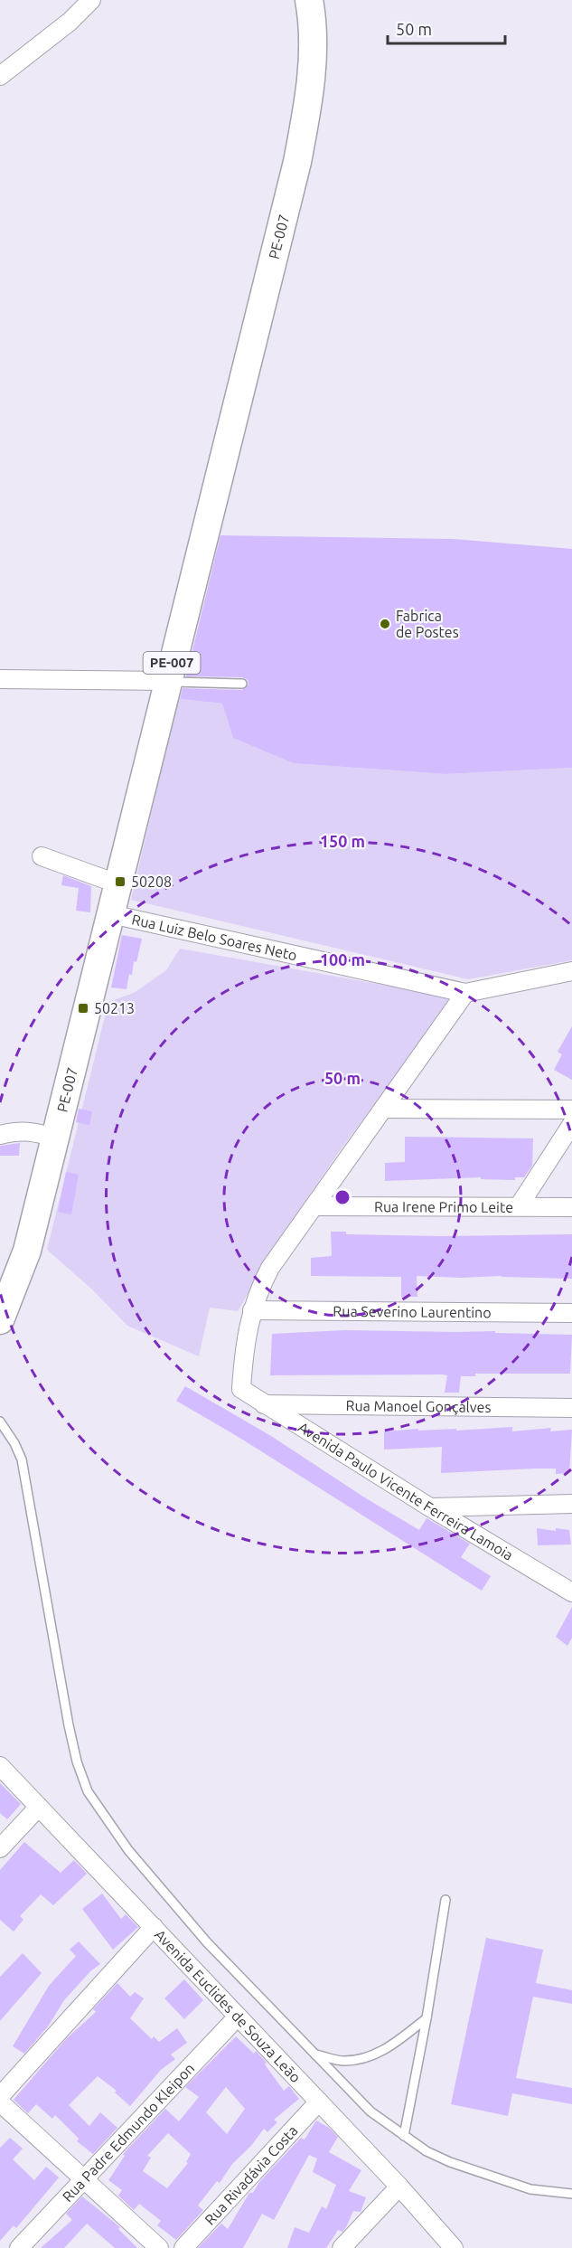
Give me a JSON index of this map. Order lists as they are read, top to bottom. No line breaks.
{"streets":{"main road":["PE-007"],"street":["Rua Luiz Belo Soares Neto","Rua Irene Primo Leite","Rua Severino Laurentino","Rua Manoel Gonçalves","Avenida Paulo Vicente Ferreira Lamoia","Avenida Euclides de Souza Leão","Rua Padre Edmundo Kleipon","Rua Rivadávia Costa"]},"crossings":[["PE-007","Rua Luiz Belo Soares Neto"],["Rua Severino Laurentino","Avenida Paulo Vicente Ferreira Lamoia"],["Rua Manoel Gonçalves","Avenida Paulo Vicente Ferreira Lamoia"],["Avenida Euclides de Souza Leão","Rua Padre Edmundo Kleipon"],["Avenida Euclides de Souza Leão","Rua Rivadávia Costa"]],"places":{"other":["Fabrica de Postes"],"transit":["50208","50213"]},"scale_bar":"50 m","rings":["150 m","100 m","50 m"]}
